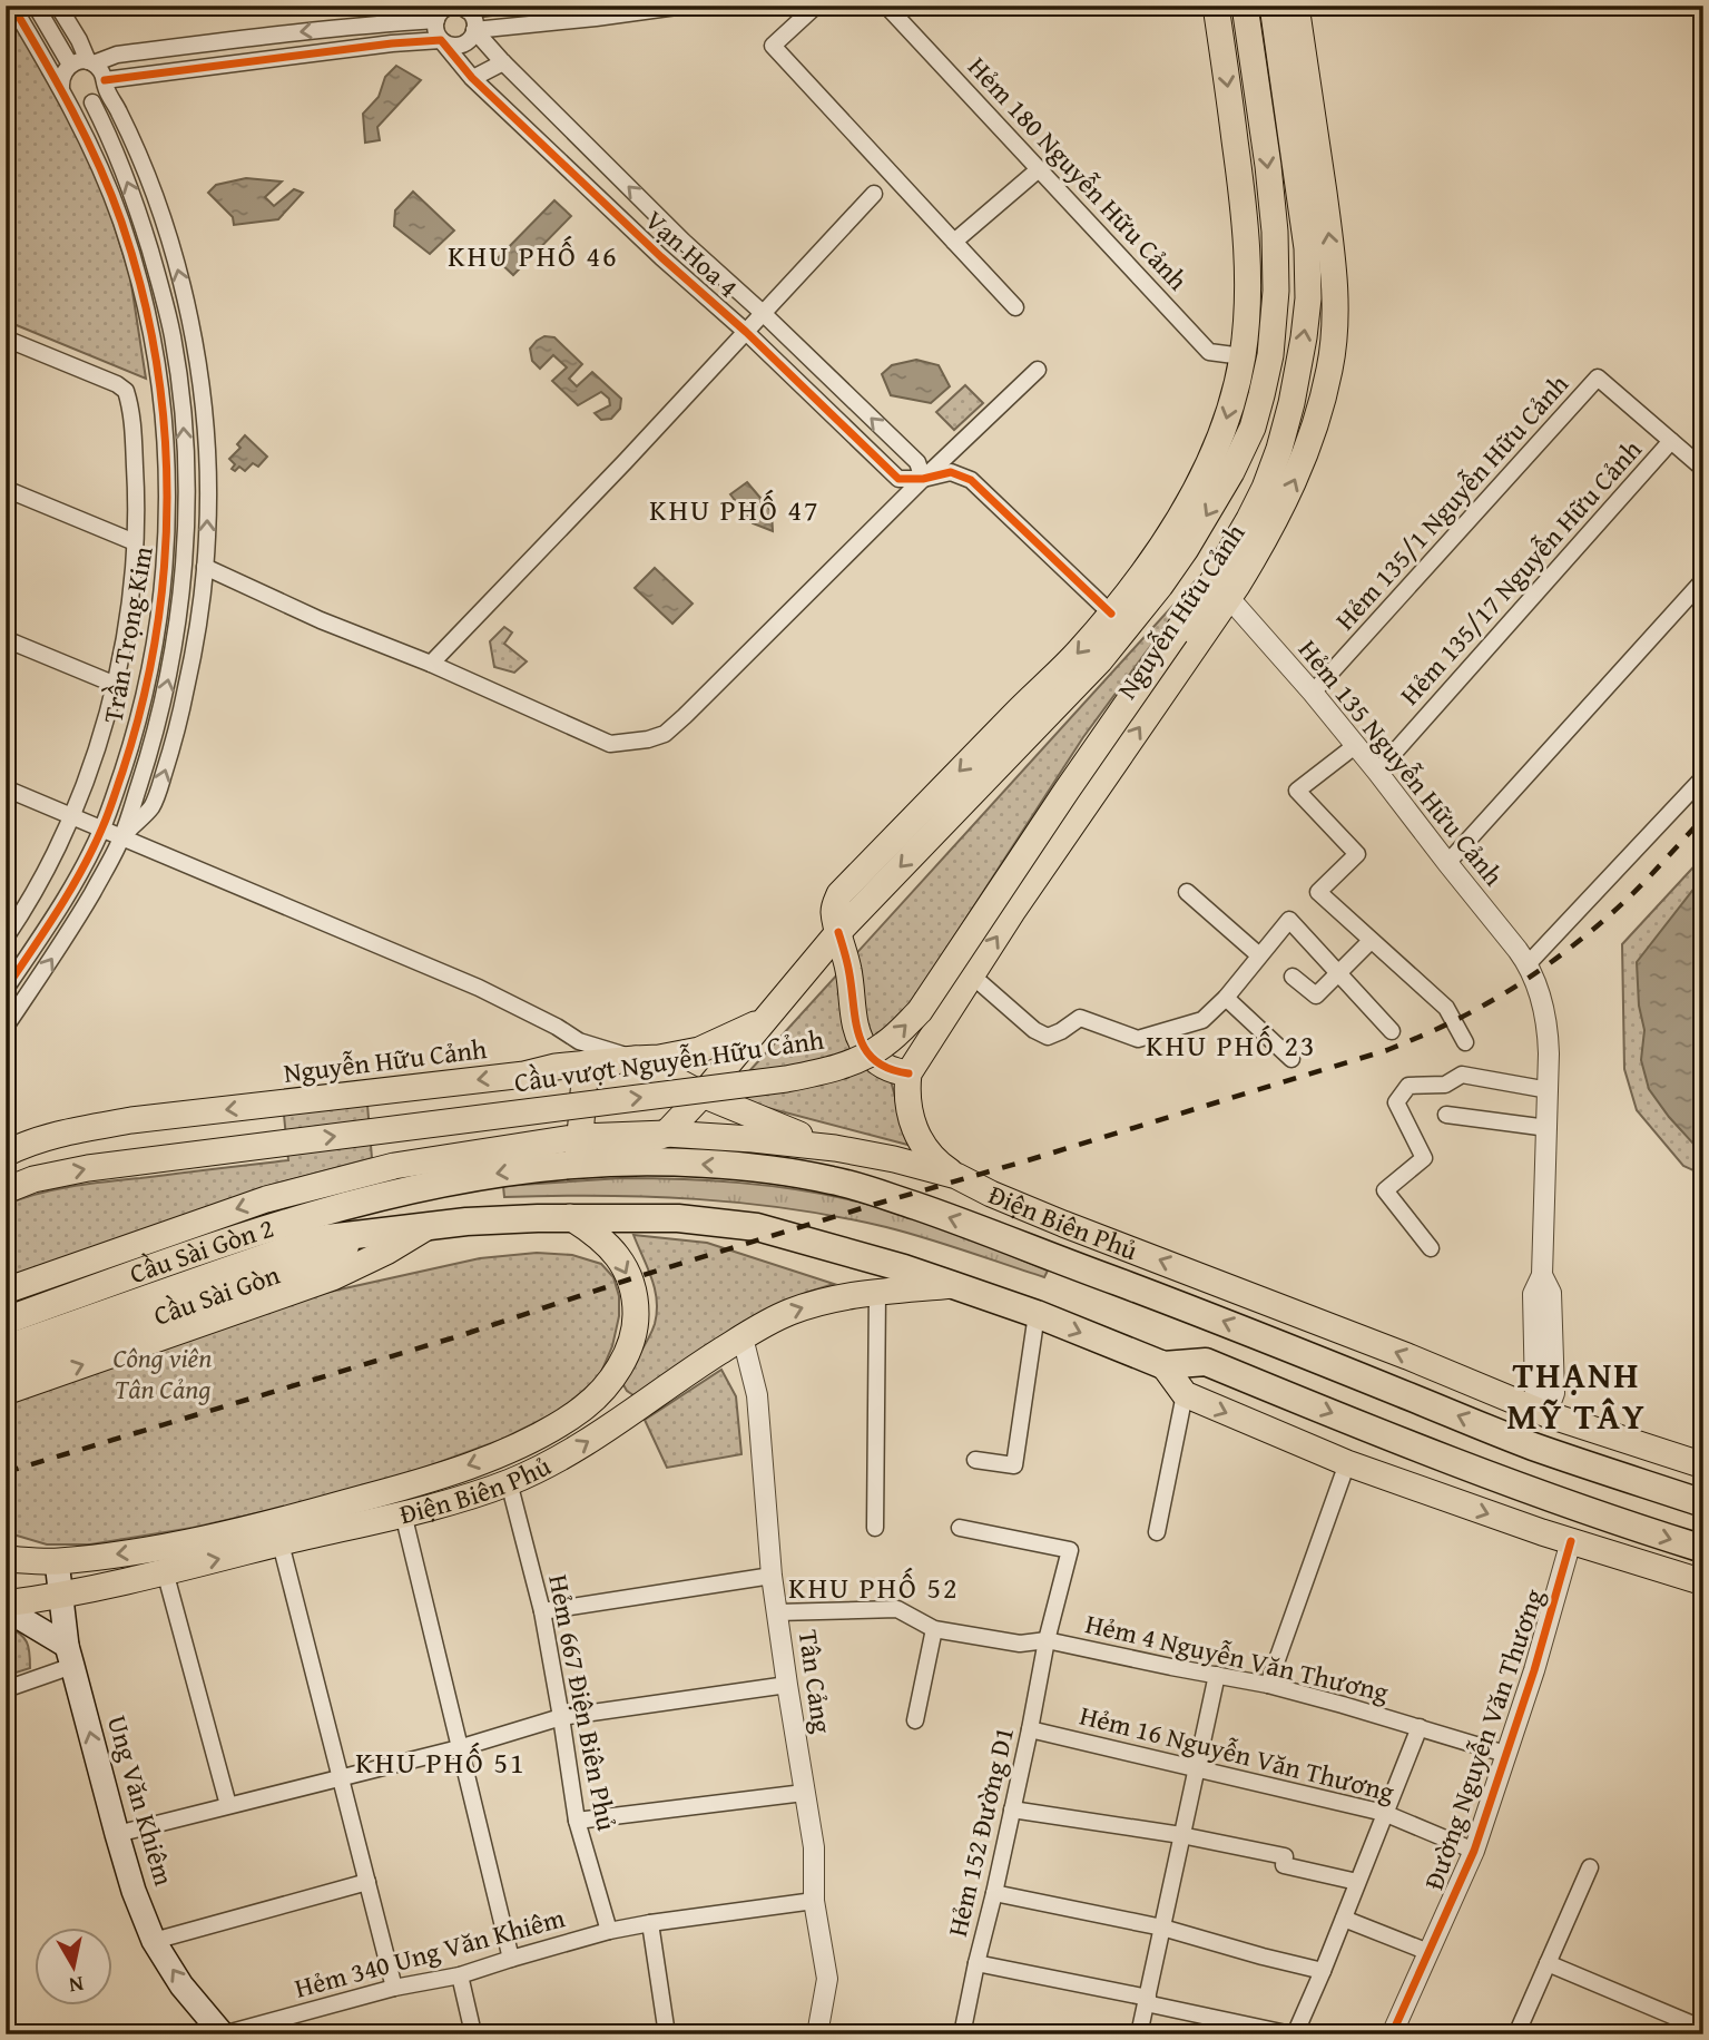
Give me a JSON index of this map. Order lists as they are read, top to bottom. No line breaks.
{"streets":{"highway":["Điện Biên Phủ","Cầu Sài Gòn 2","Cầu Sài Gòn"],"main road":["Nguyễn Hữu Cảnh","Cầu vượt Nguyễn Hữu Cảnh","Ung Văn Khiêm"],"street":["Hẻm 180 Nguyễn Hữu Cảnh","Vạn Hoa 4","Hẻm 135/1 Nguyễn Hữu Cảnh","Hẻm 135/17 Nguyễn Hữu Cảnh","Trần Trọng Kim","Hẻm 135 Nguyễn Hữu Cảnh","Hẻm 4 Nguyễn Văn Thương","Tân Cảng","Hẻm 667 Điện Biên Phủ","Đường Nguyễn Văn Thương","Hẻm 16 Nguyễn Văn Thương","Hẻm 152 Đường D1","Hẻm 340 Ung Văn Khiêm"]},"crossings":[["Hẻm 180 Nguyễn Hữu Cảnh","Nguyễn Hữu Cảnh"],["Hẻm 135/1 Nguyễn Hữu Cảnh","Hẻm 135/17 Nguyễn Hữu Cảnh"],["Hẻm 135/1 Nguyễn Hữu Cảnh","Hẻm 135 Nguyễn Hữu Cảnh"],["Hẻm 135/17 Nguyễn Hữu Cảnh","Hẻm 135 Nguyễn Hữu Cảnh"],["Nguyễn Hữu Cảnh","Hẻm 135 Nguyễn Hữu Cảnh"],["Nguyễn Hữu Cảnh","Cầu vượt Nguyễn Hữu Cảnh"],["Nguyễn Hữu Cảnh","Điện Biên Phủ"],["Hẻm 135 Nguyễn Hữu Cảnh","Điện Biên Phủ"],["Điện Biên Phủ","Cầu Sài Gòn 2"],["Điện Biên Phủ","Cầu Sài Gòn"],["Điện Biên Phủ","Tân Cảng"],["Điện Biên Phủ","Hẻm 667 Điện Biên Phủ"],["Điện Biên Phủ","Ung Văn Khiêm"],["Hẻm 4 Nguyễn Văn Thương","Tân Cảng"],["Hẻm 4 Nguyễn Văn Thương","Đường Nguyễn Văn Thương"],["Hẻm 4 Nguyễn Văn Thương","Hẻm 152 Đường D1"],["Tân Cảng","Hẻm 340 Ung Văn Khiêm"],["Hẻm 667 Điện Biên Phủ","Hẻm 340 Ung Văn Khiêm"],["Đường Nguyễn Văn Thương","Hẻm 16 Nguyễn Văn Thương"],["Hẻm 16 Nguyễn Văn Thương","Hẻm 152 Đường D1"],["Ung Văn Khiêm","Hẻm 340 Ung Văn Khiêm"]],"one_way":["Cầu vượt Nguyễn Hữu Cảnh","Cầu Sài Gòn 2","Ung Văn Khiêm"],"districts":["KHU PHỐ 46","KHU PHỐ 47","KHU PHỐ 23","THẠNH MỸ TÂY","KHU PHỐ 52","KHU PHỐ 51"],"parks":["Công viên Tân Cảng"],"north":"bottom"}
